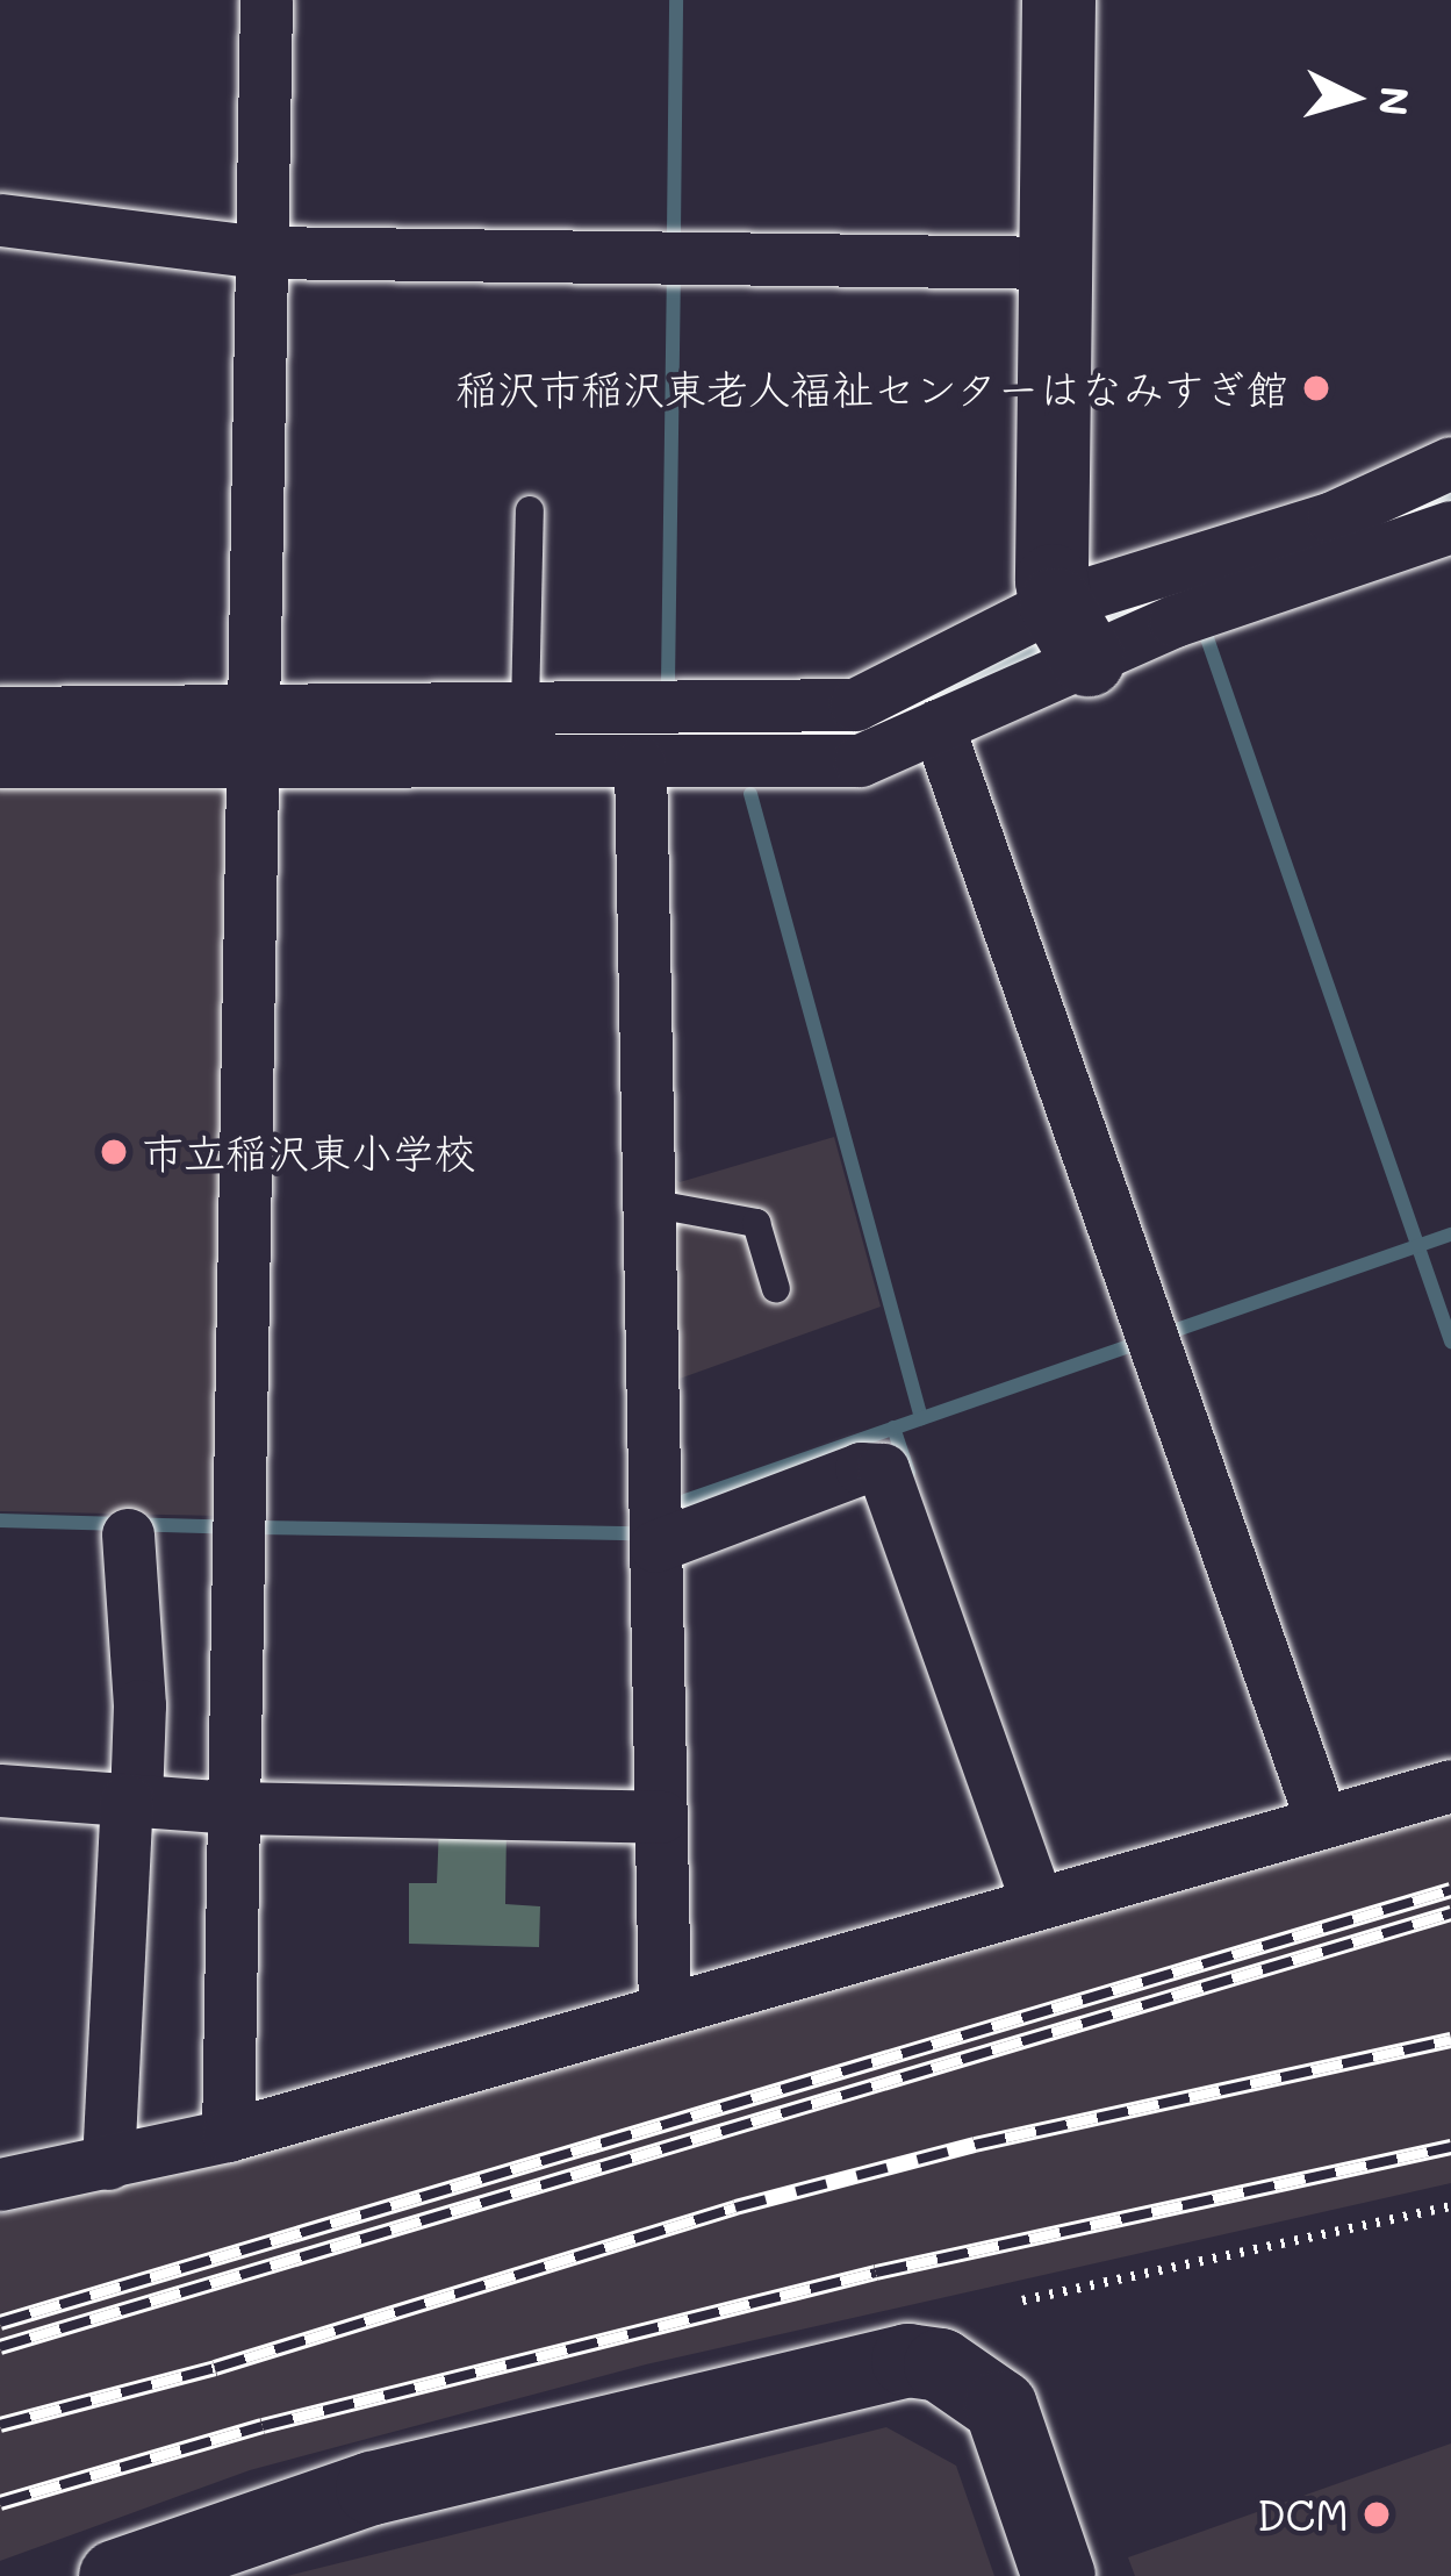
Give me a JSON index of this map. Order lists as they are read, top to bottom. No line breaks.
{"places":["稲沢市稲沢東老人福祉センターはなみすぎ館","市立稲沢東小学校","DCM"],"north":"right"}
